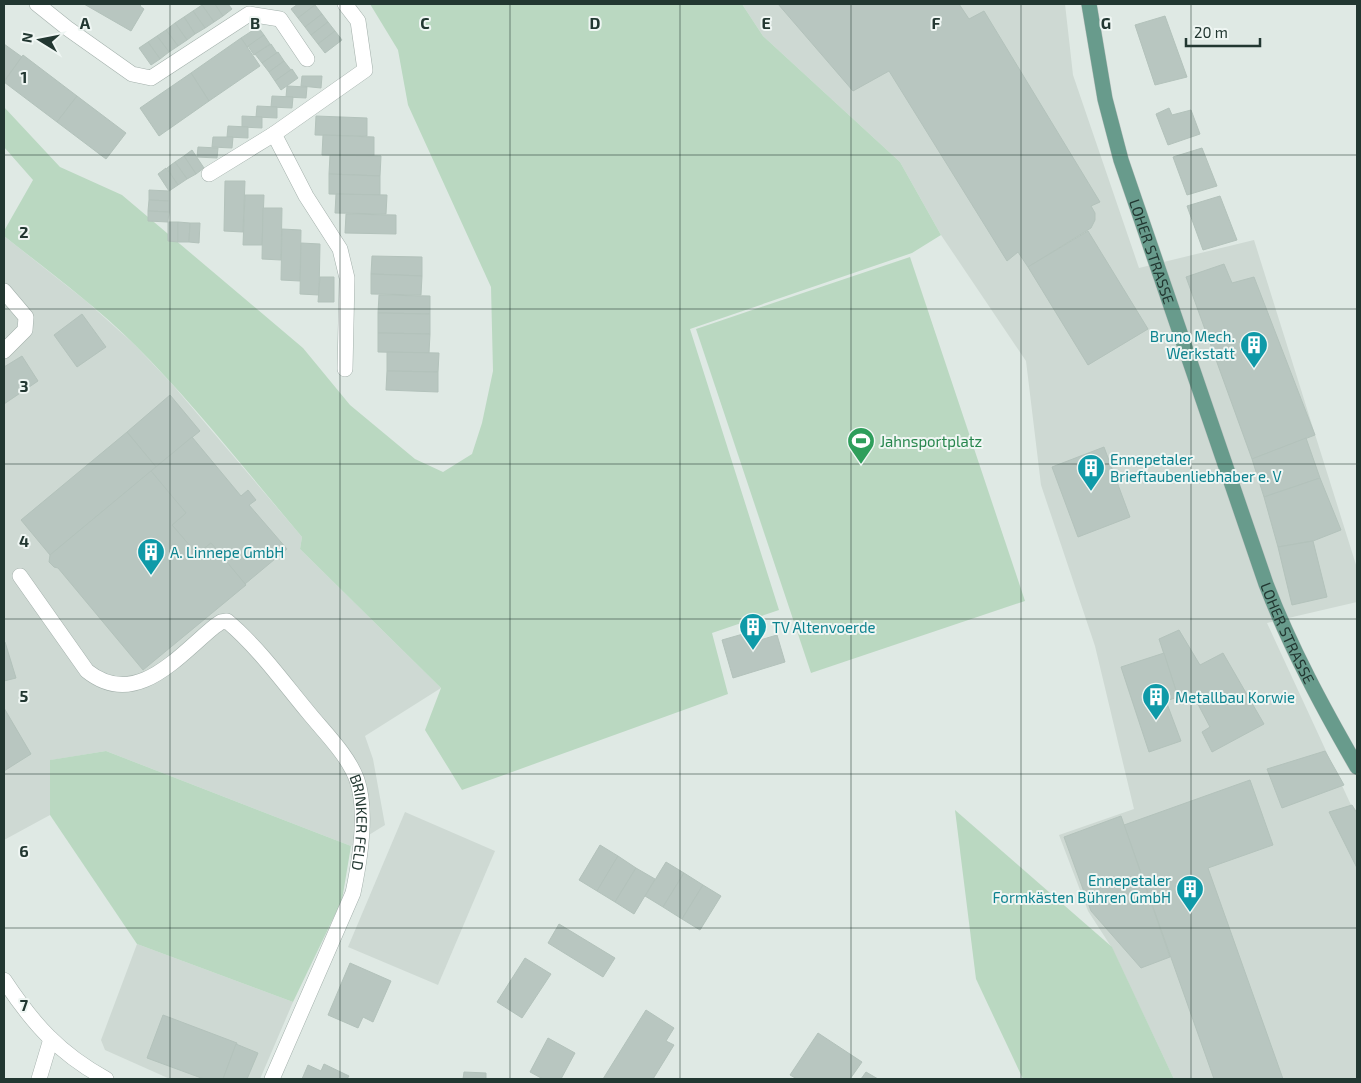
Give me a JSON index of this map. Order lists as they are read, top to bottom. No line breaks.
{"streets":{"main road":["LOHER STRASSE"],"street":["BRINKER FELD"]},"places":{"building":["Bruno Mech. Werkstatt","Ennepetaler Brieftaubenliebhaber e. V","A. Linnepe GmbH","TV Altenvoerde","Metallbau Korwie","Ennepetaler Formkästen Bühren GmbH"],"sports":["Jahnsportplatz"]},"scale_bar":"20 m","north":"left","grid":{"columns":["A","B","C","D","E","F","G"],"rows":["1","2","3","4","5","6","7"]}}
